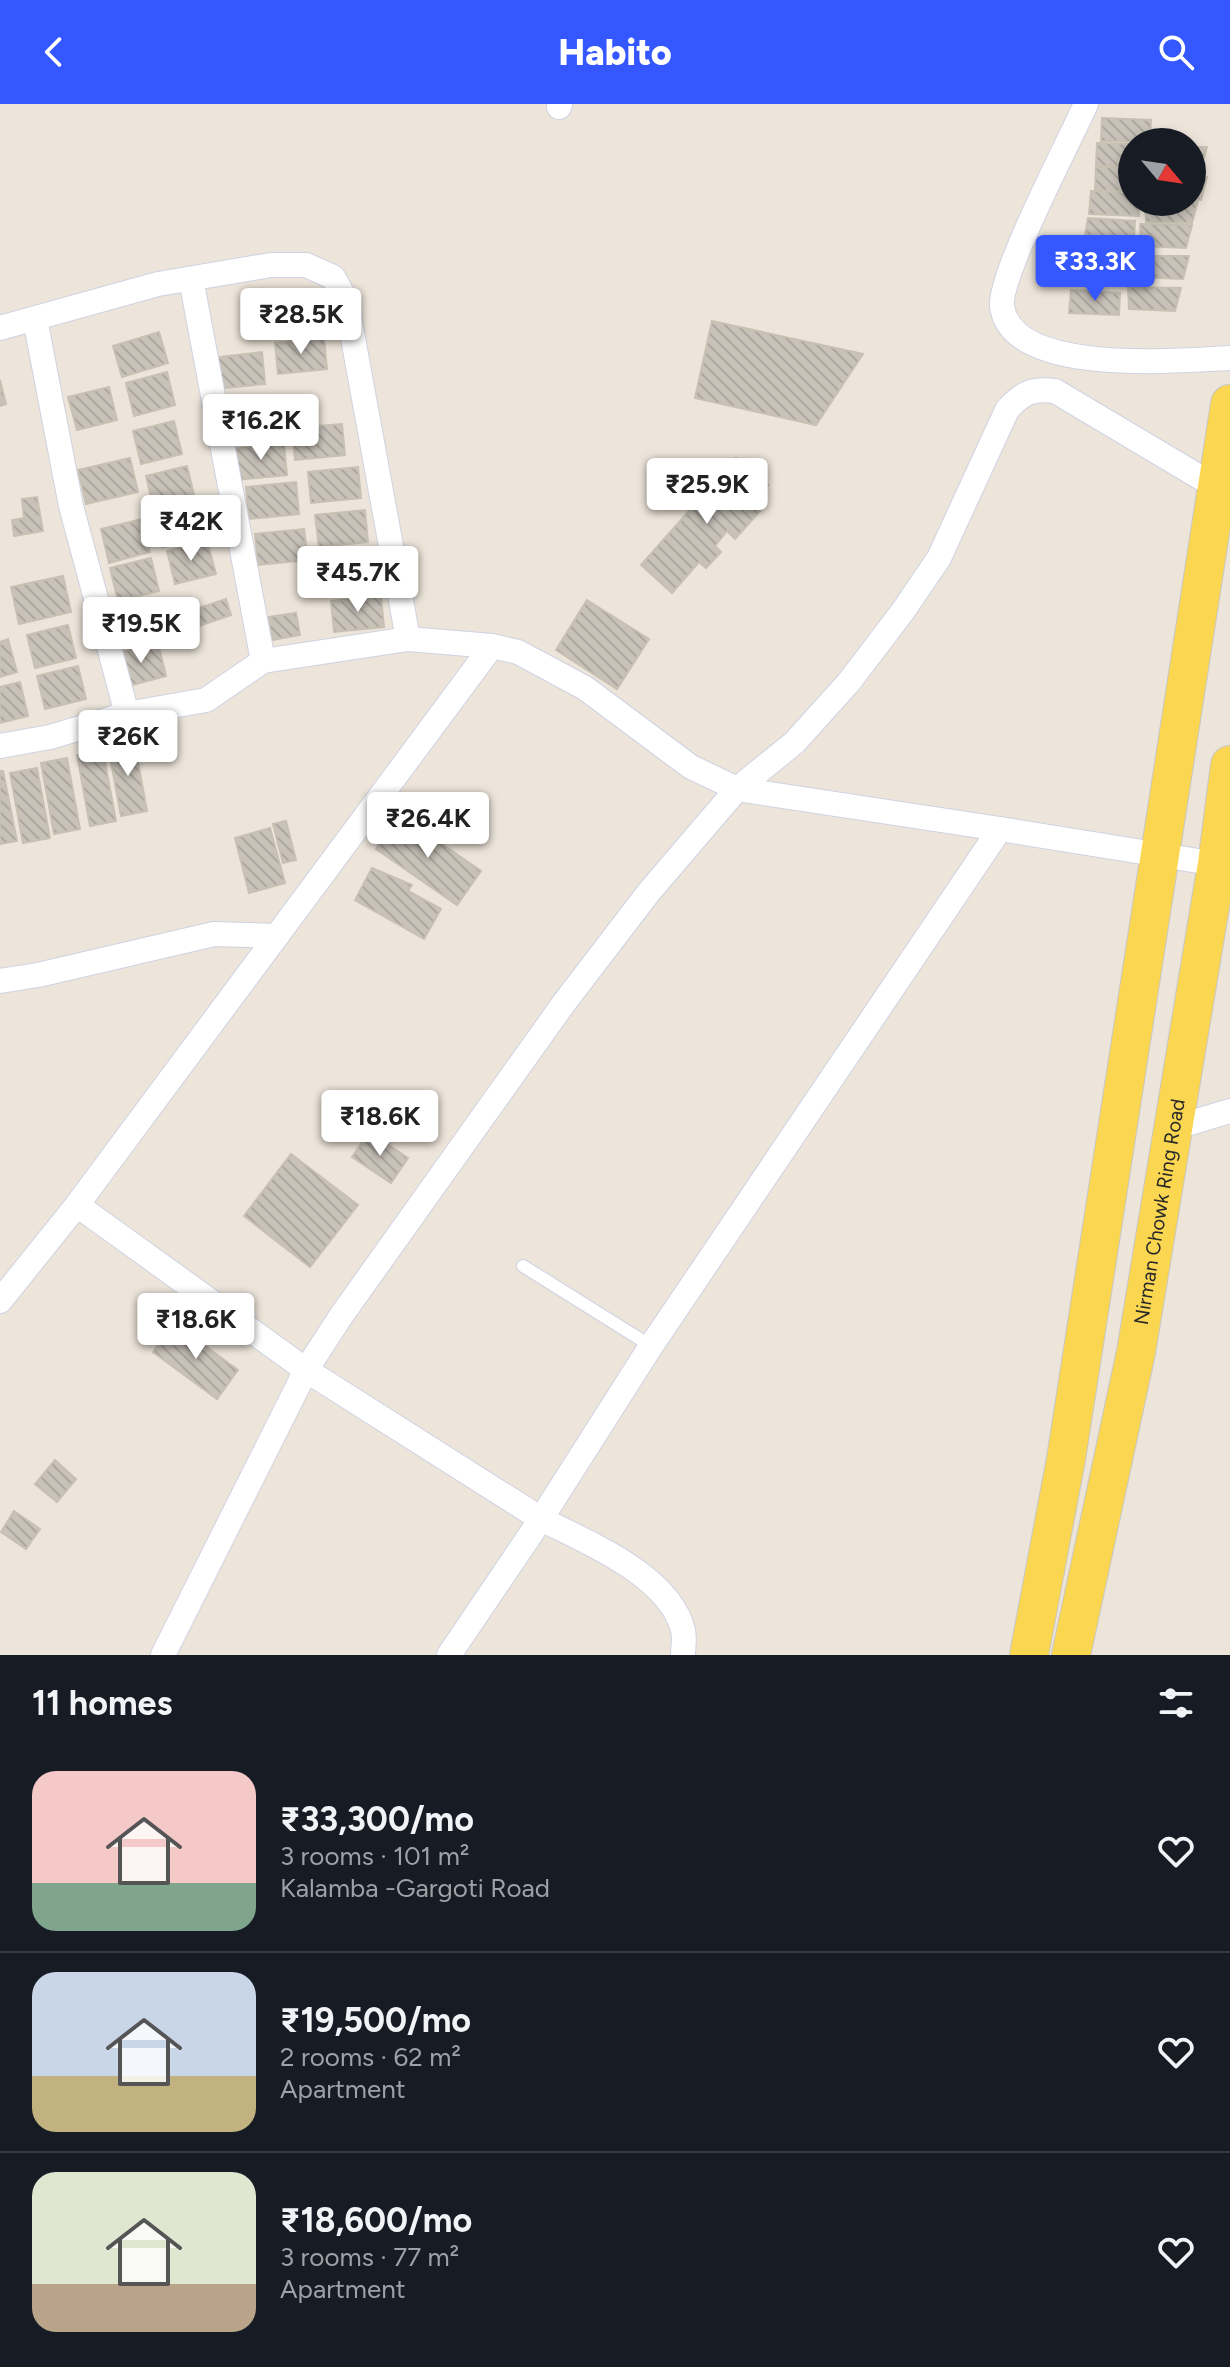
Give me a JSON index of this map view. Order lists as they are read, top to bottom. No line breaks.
{"streets":{"main road":["Nirman Chowk Ring Road"]},"north":"bottom right","page":{"header":"Habito","price":["₹33.3K","₹28.5K","₹16.2K","₹25.9K","₹42K","₹45.7K","₹19.5K","₹26K","₹26.4K","₹18.6K","₹18.6K"],"heading":"11 homes","list":[{"name":"₹33,300/mo","note":"3 rooms · 101 m² · Kalamba -Gargoti Road"},{"name":"₹19,500/mo","note":"2 rooms · 62 m² · Apartment"},{"name":"₹18,600/mo","note":"3 rooms · 77 m² · Apartment"}]}}
